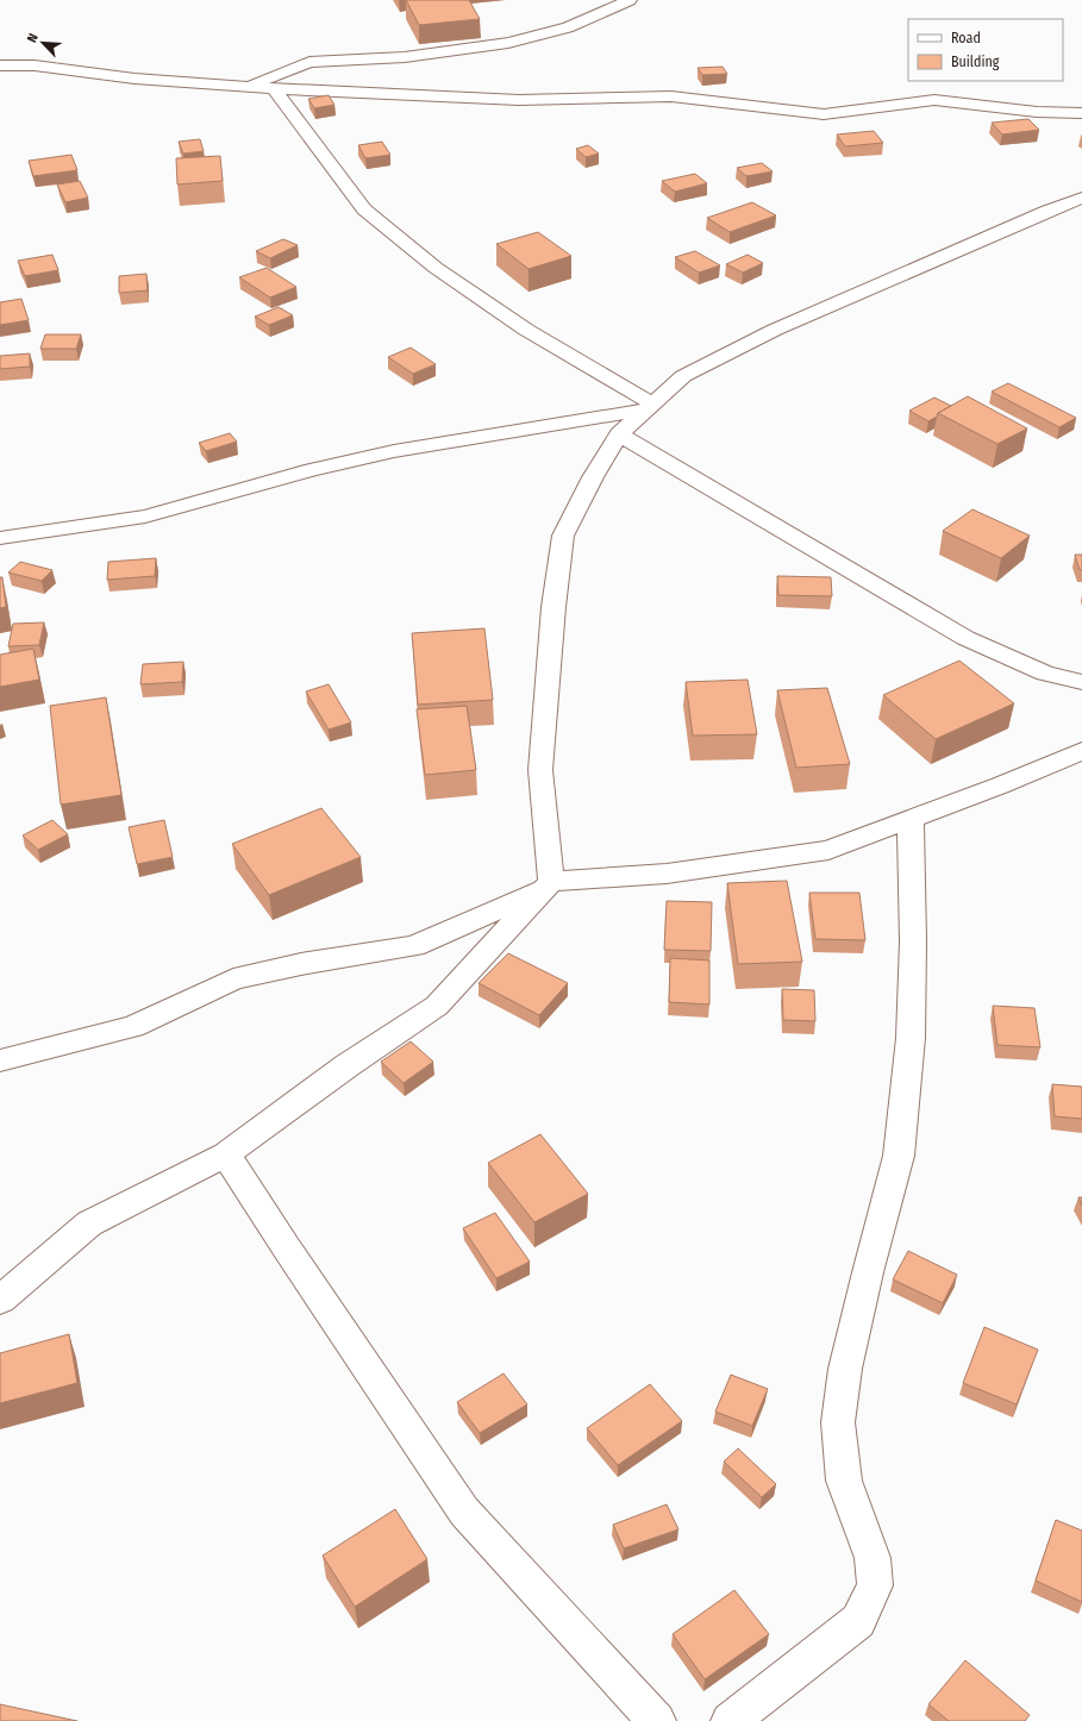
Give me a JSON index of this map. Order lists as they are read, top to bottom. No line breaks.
{"legend":["Road","Building"],"north":"top left"}
